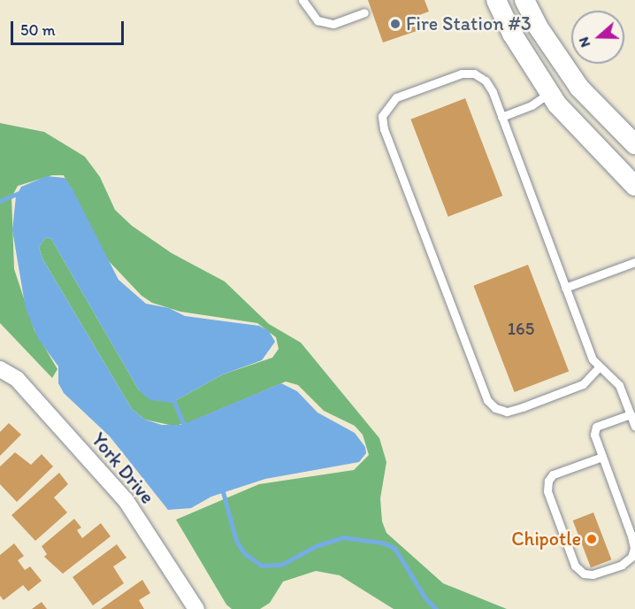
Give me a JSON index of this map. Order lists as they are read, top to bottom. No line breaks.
{"streets":{"street":["York Drive"]},"places":["Fire Station #3","Chipotle"],"house_numbers":["165"],"scale_bar":"50 m","north":"left"}
